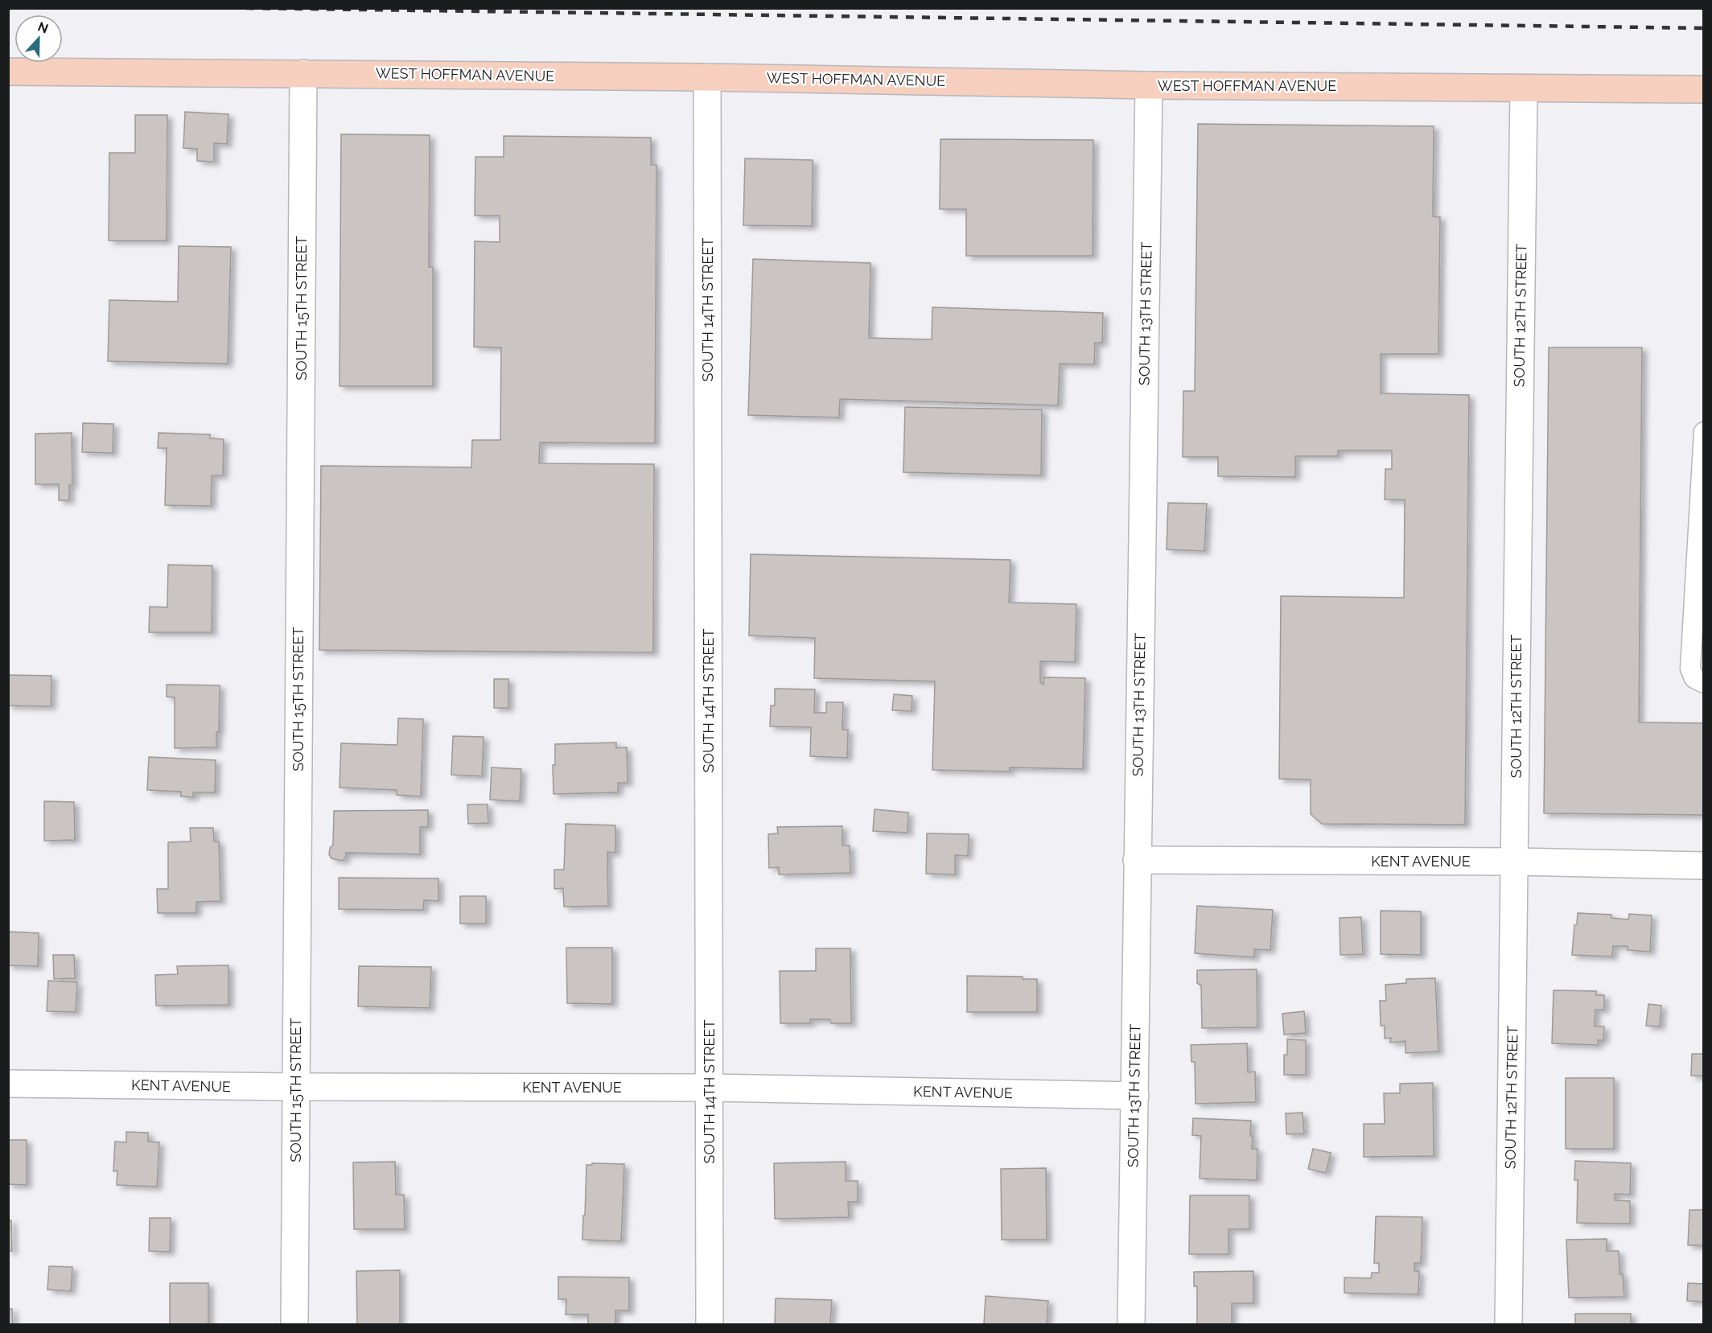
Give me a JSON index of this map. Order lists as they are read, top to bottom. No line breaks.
{"streets":{"main road":["WEST HOFFMAN AVENUE"],"street":["SOUTH 15TH STREET","SOUTH 14TH STREET","SOUTH 13TH STREET","SOUTH 12TH STREET","KENT AVENUE"]},"crossings":[["WEST HOFFMAN AVENUE","SOUTH 15TH STREET"],["WEST HOFFMAN AVENUE","SOUTH 14TH STREET"],["WEST HOFFMAN AVENUE","SOUTH 13TH STREET"],["WEST HOFFMAN AVENUE","SOUTH 12TH STREET"],["SOUTH 15TH STREET","KENT AVENUE"],["SOUTH 14TH STREET","KENT AVENUE"],["SOUTH 13TH STREET","KENT AVENUE"],["SOUTH 12TH STREET","KENT AVENUE"]],"north":"top"}
